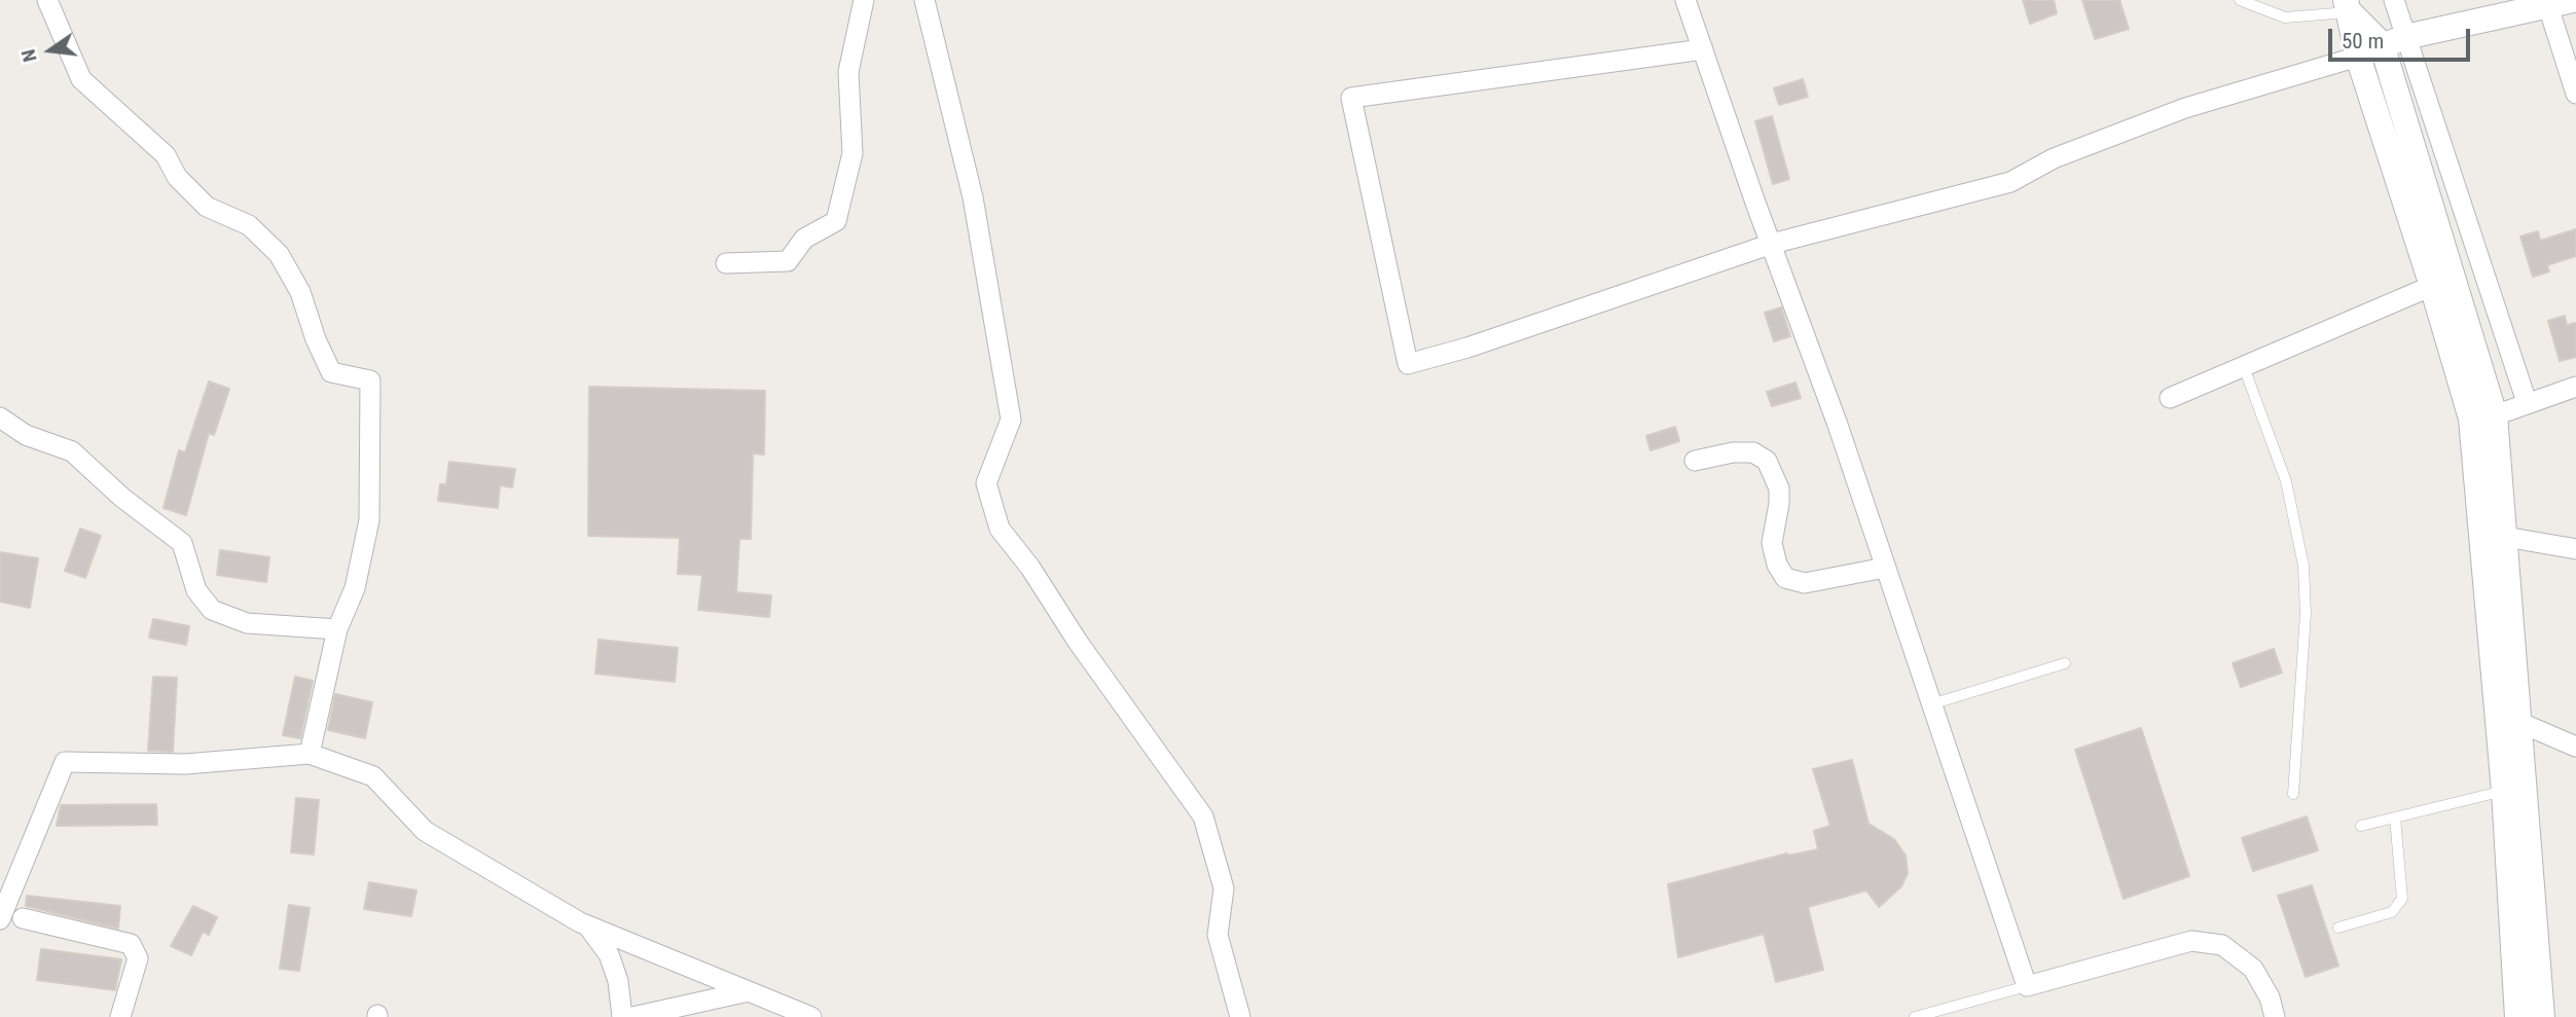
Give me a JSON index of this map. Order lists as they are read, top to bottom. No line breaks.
{"scale_bar":"50 m","north":"left"}
